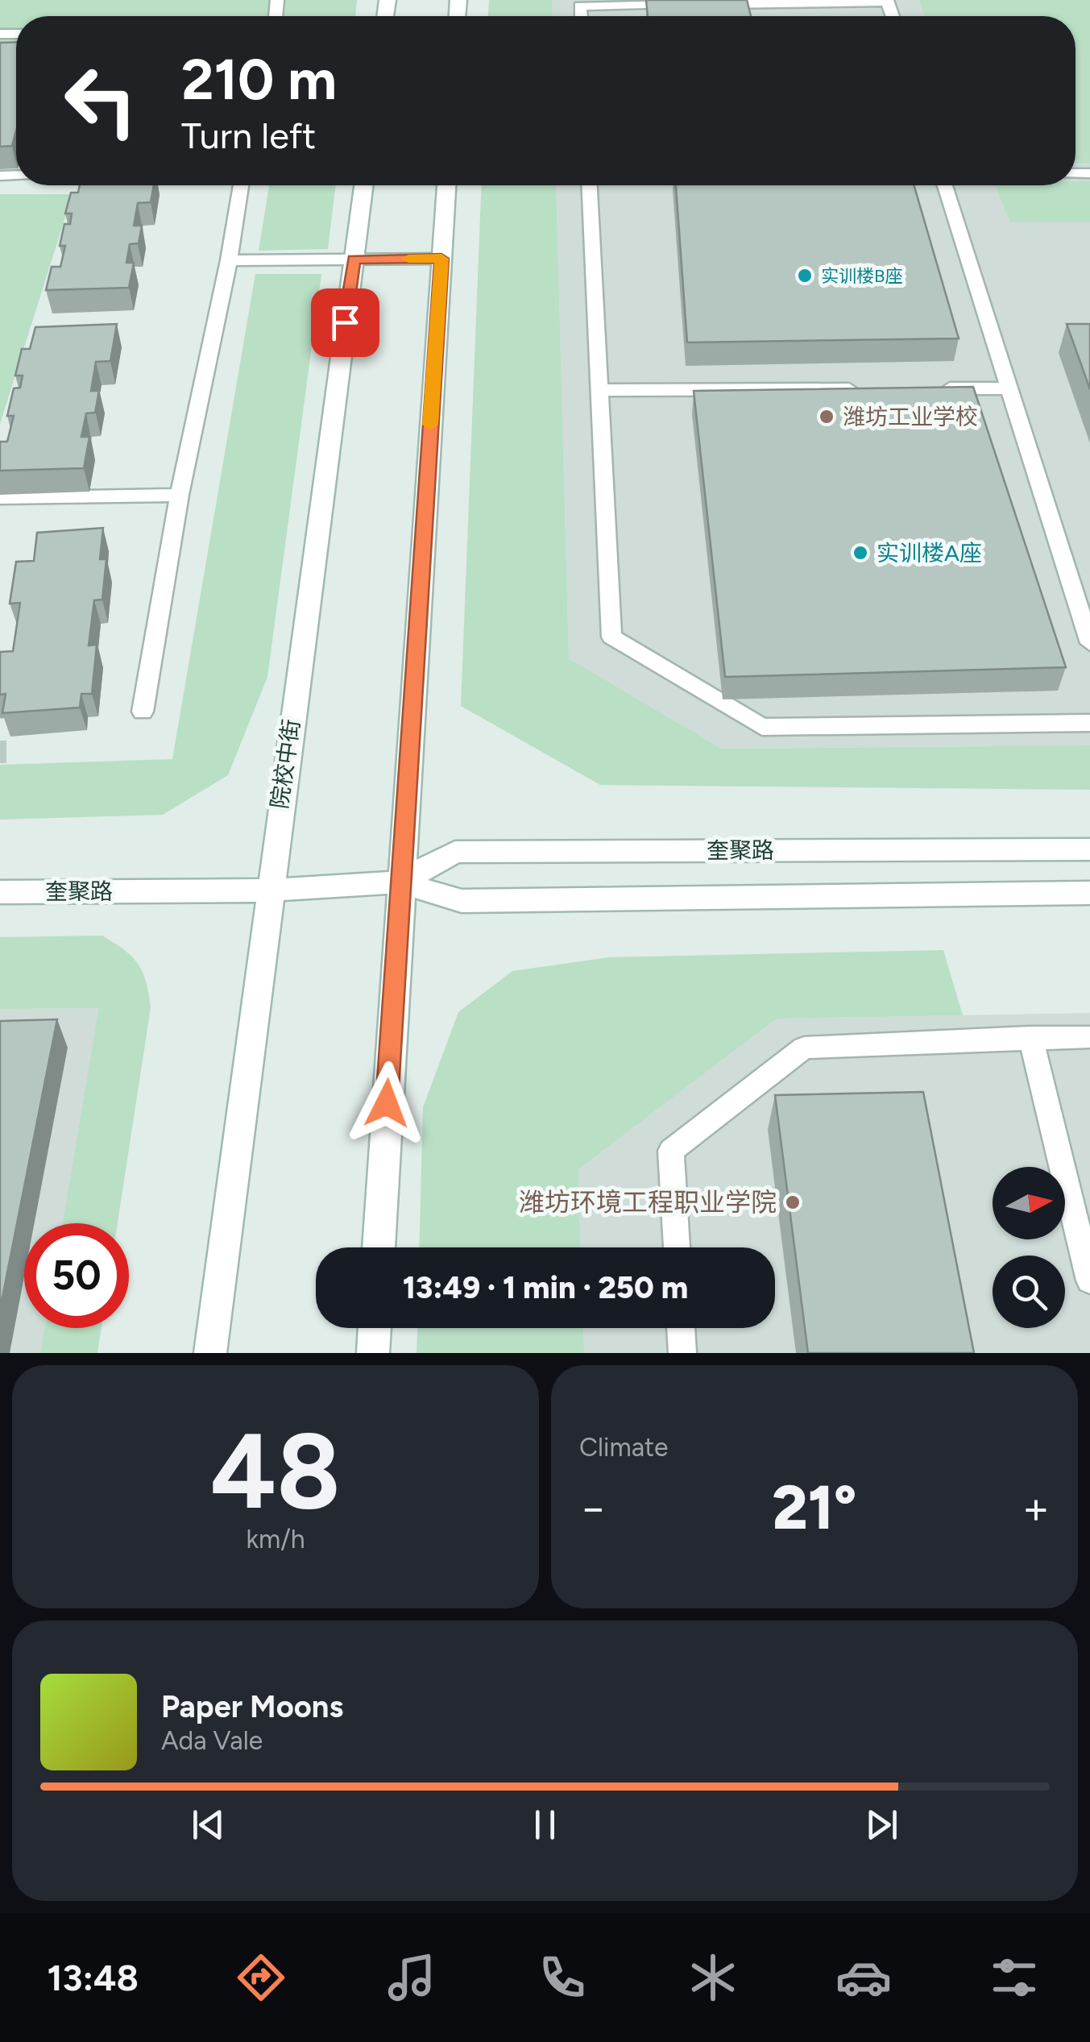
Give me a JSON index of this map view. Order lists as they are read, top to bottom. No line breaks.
{"streets":{"main road":["院校中街","奎聚路"]},"crossings":[["院校中街","奎聚路"]],"places":["实训楼B座","潍坊工业学校","实训楼A座","潍坊环境工程职业学院"],"north":"right","page":{"turn":["210 m","Turn left"],"limit":"50","trip":"13:49 · 1 min · 250 m","tile":[["48","km/h"],"Climate"],"heat":["−","21°","+"],"song":["Paper Moons","Ada Vale"],"tabs":"13:48"}}
